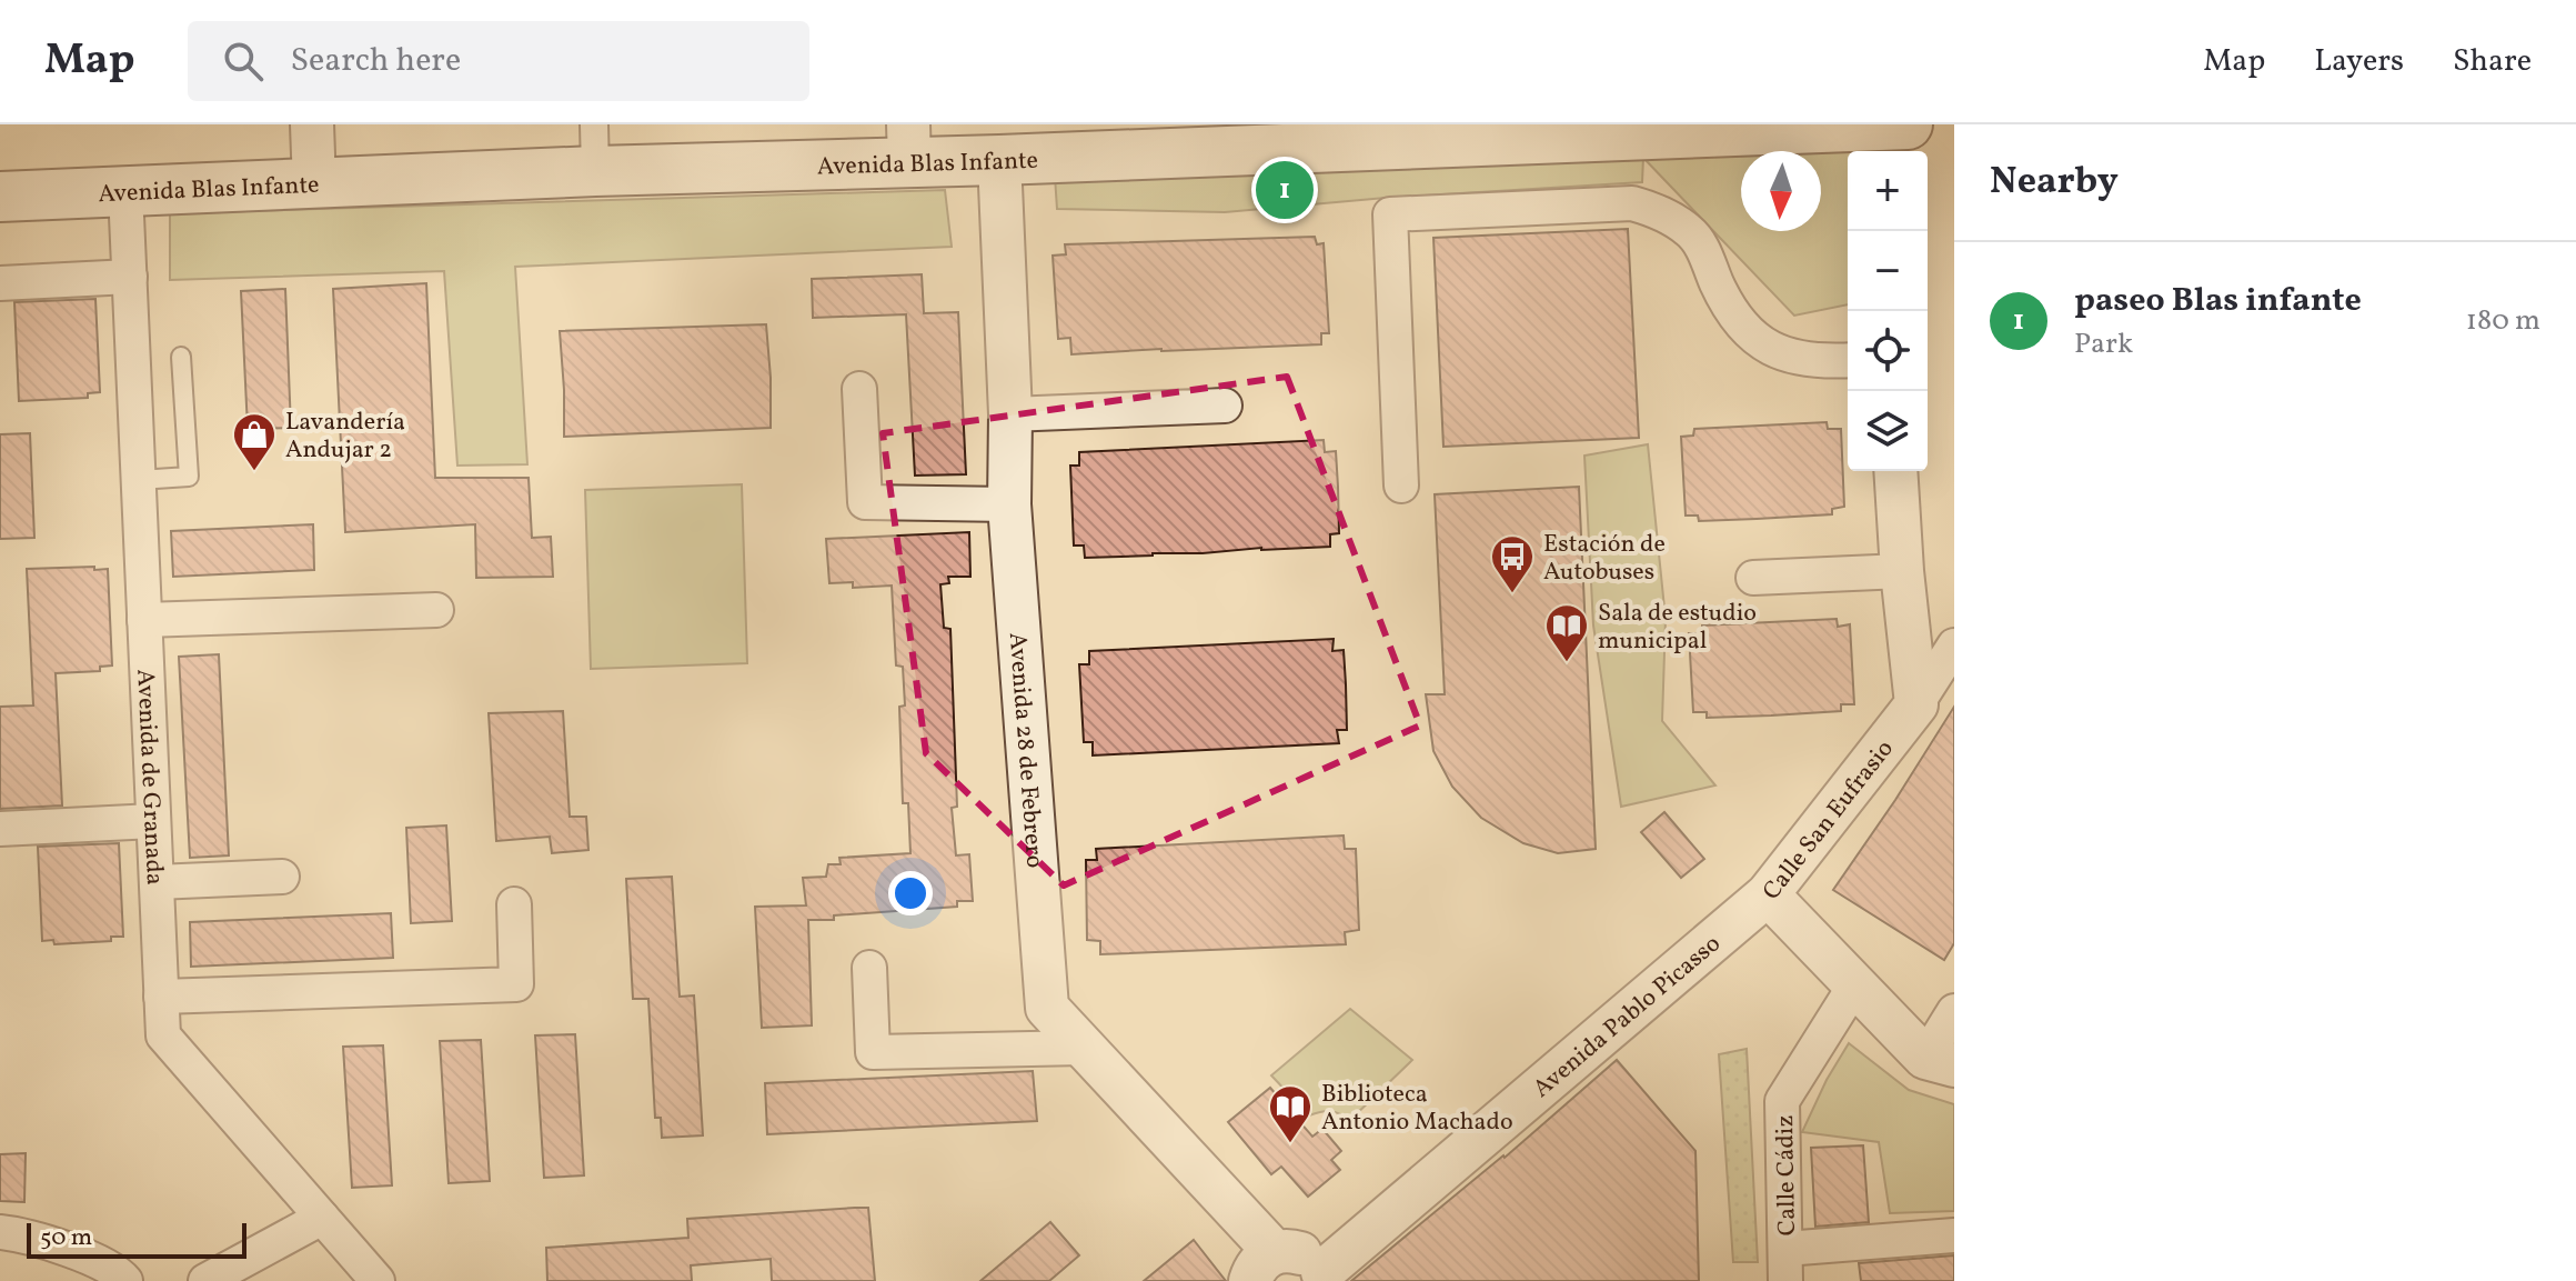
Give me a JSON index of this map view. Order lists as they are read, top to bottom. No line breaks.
{"streets":{"main road":["Avenida Blas Infante"],"street":["Avenida 28 de Febrero","Avenida de Granada","Calle San Eufrasio","Avenida Pablo Picasso","Calle Cádiz"]},"crossings":[["Avenida Blas Infante","Avenida 28 de Febrero"],["Avenida Blas Infante","Avenida de Granada"],["Calle San Eufrasio","Avenida Pablo Picasso"],["Calle San Eufrasio","Calle Cádiz"]],"places":{"shop":["Lavandería Andujar 2"],"bus stop":["Estación de Autobuses"],"library":["Sala de estudio municipal","Biblioteca Antonio Machado"]},"scale_bar":"50 m","north":"bottom","page":{"header":"Map","search":"Search here","nav":["Map","Layers","Share"],"heading":"Nearby","map_buttons":["+","−"],"pins":"1","list":[{"mark":"1","name":"paseo Blas infante","note":"Park","value":"180 m"}],"scale":"50 m"}}
